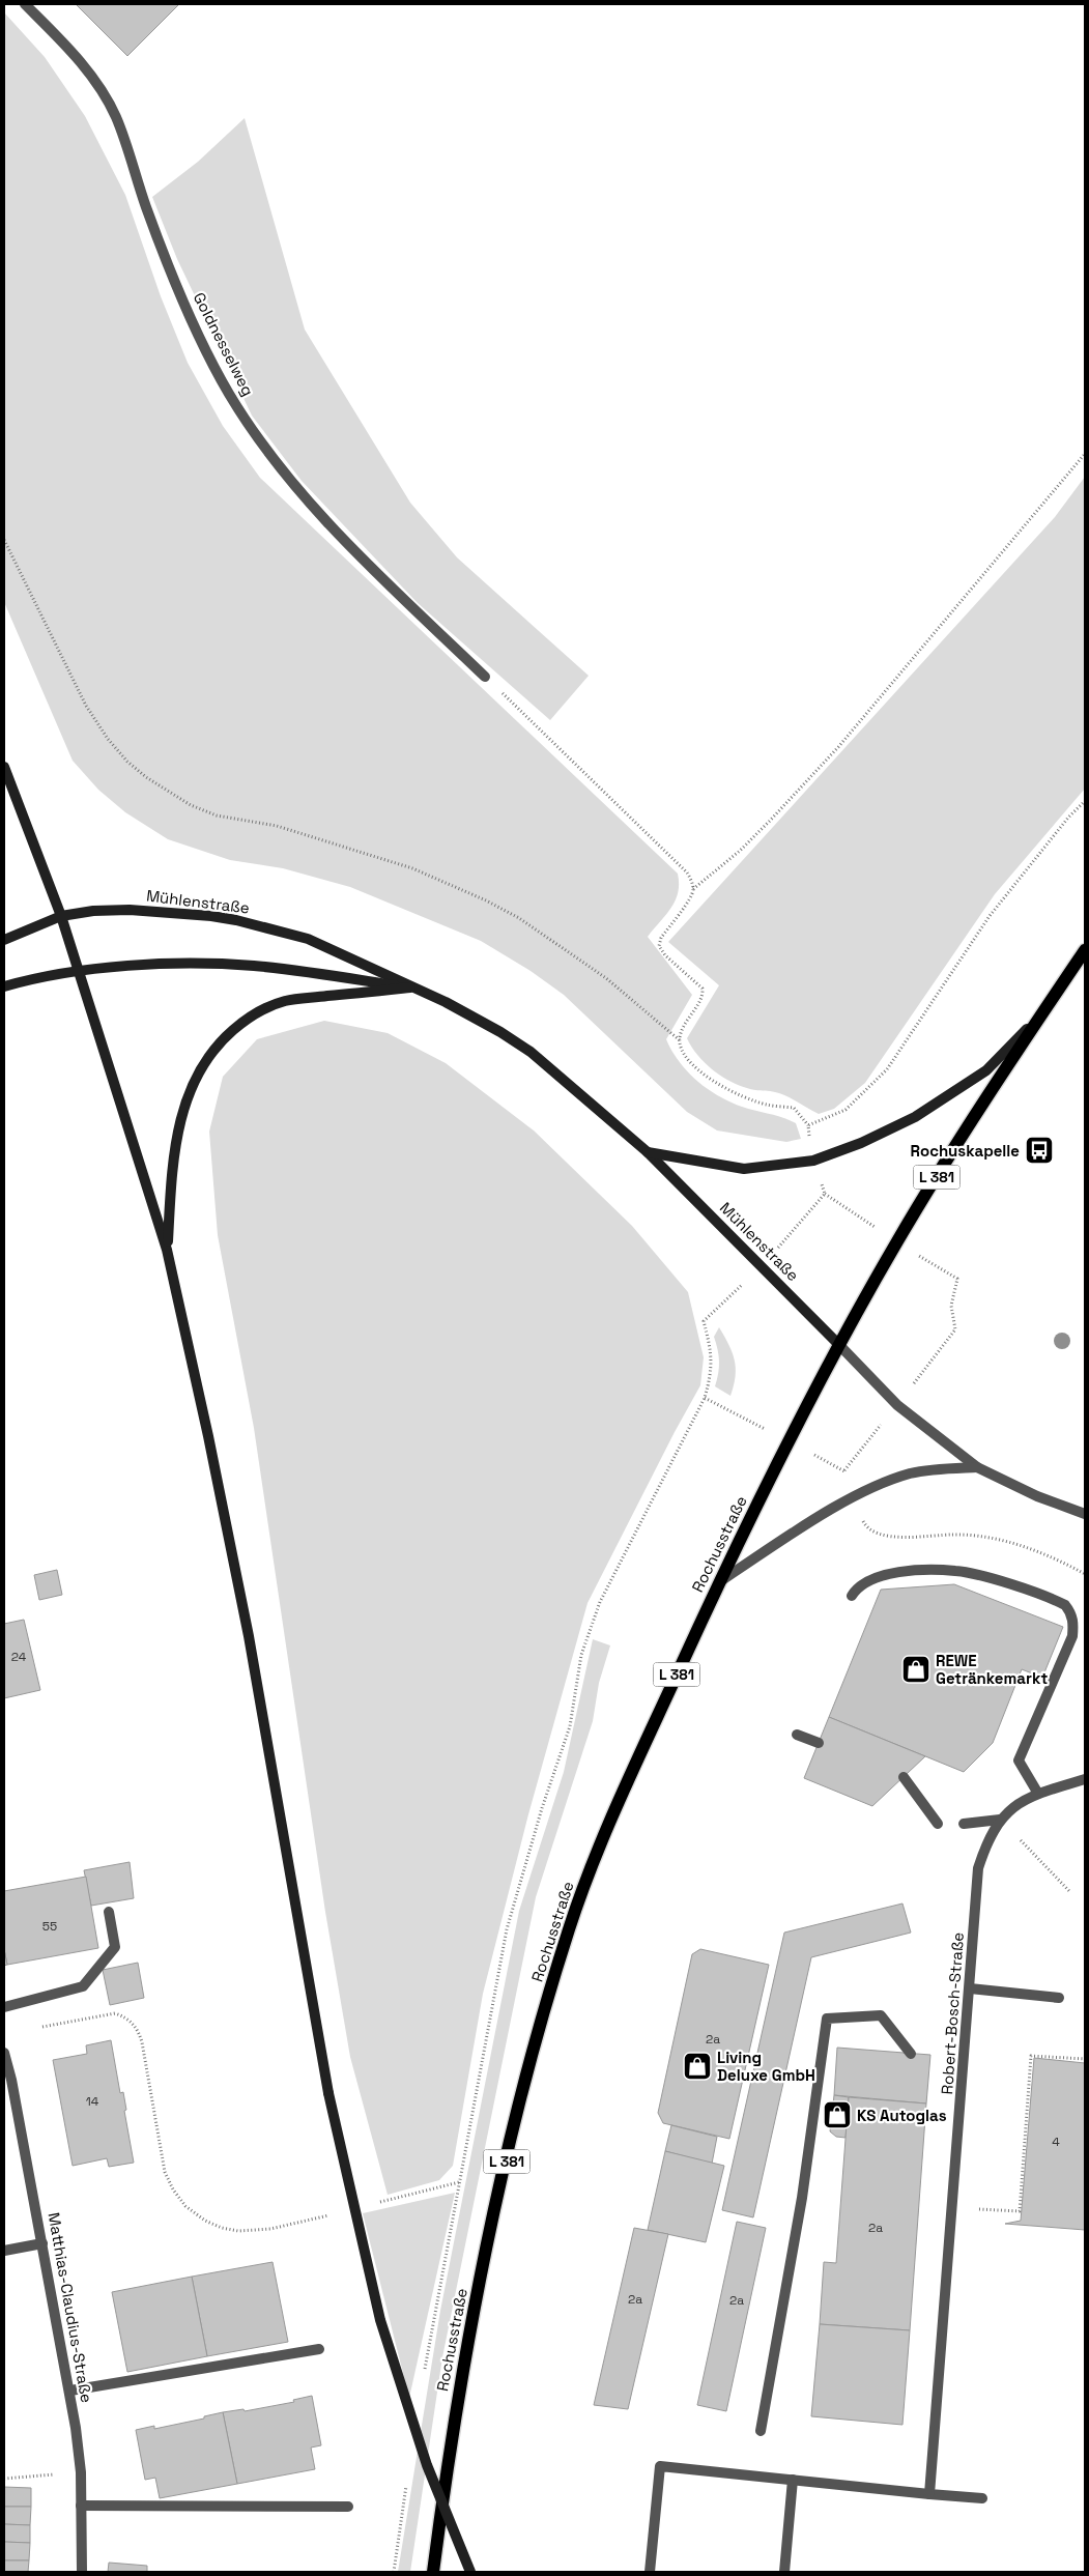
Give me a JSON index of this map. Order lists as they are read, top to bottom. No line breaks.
{"streets":{"main road":["Mühlenstraße","L 381","Rochusstraße"],"street":["Goldnesselweg","Robert-Bosch-Straße","Matthias-Claudius-Straße"]},"crossings":[["Mühlenstraße","L 381"],["Mühlenstraße","Rochusstraße"],["L 381","Rochusstraße"]],"places":{"bus stop":["Rochuskapelle"],"shop":["REWE Getränkemarkt","Living Deluxe GmbH","KS Autoglas"]},"house_numbers":["24","55","2a","14","4","2a","2a","2a"]}
